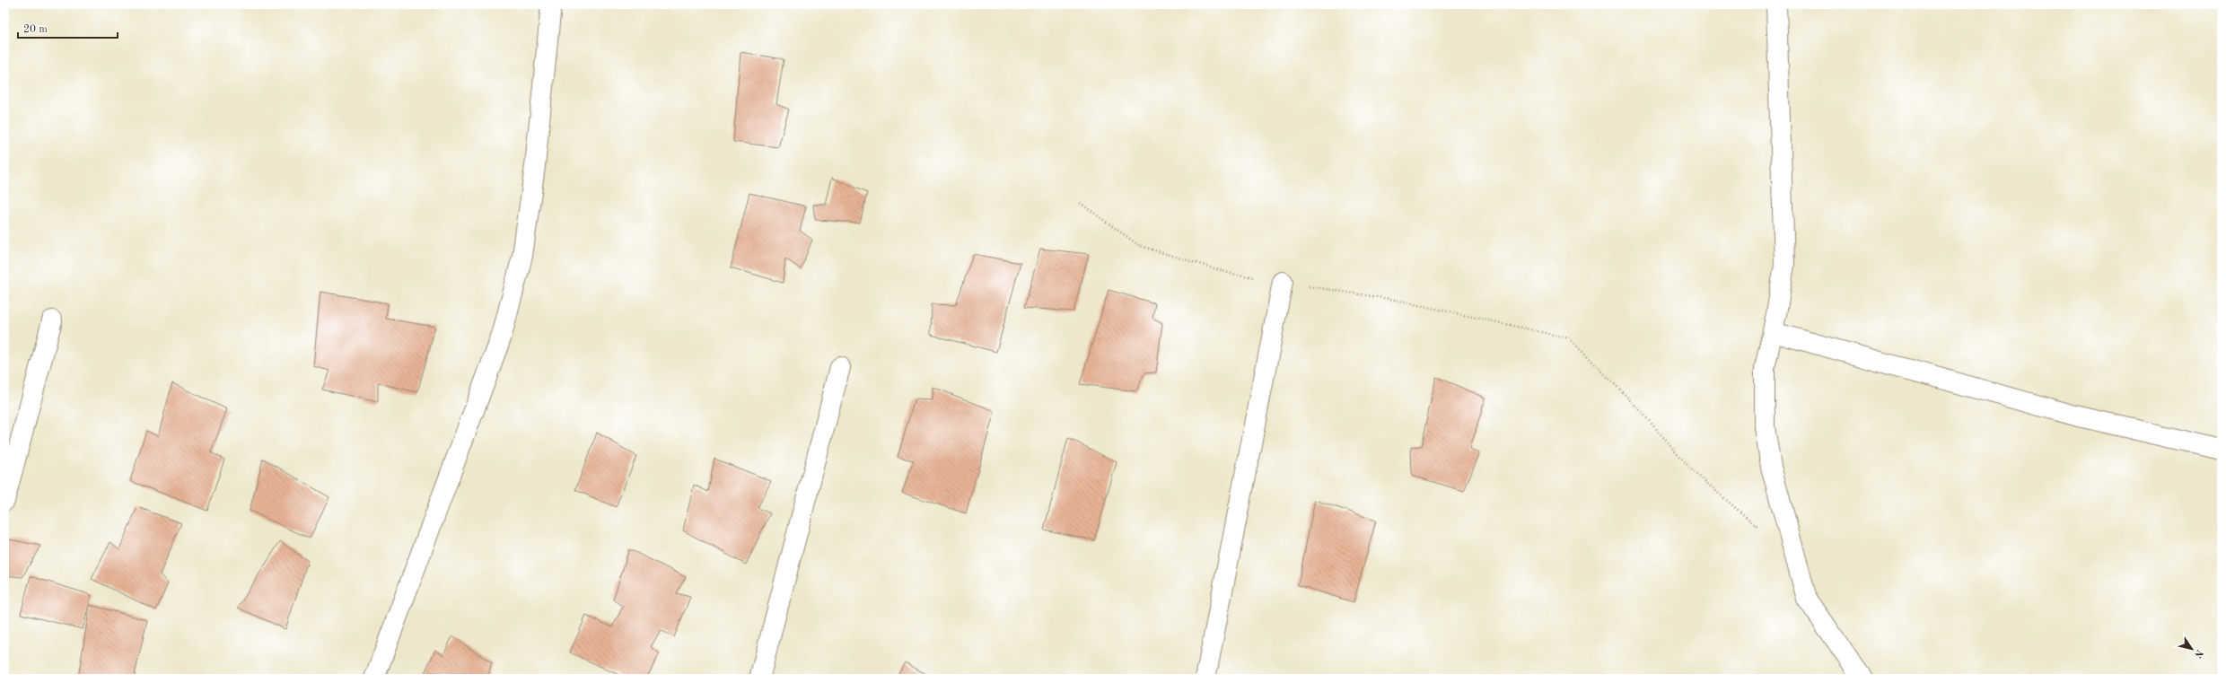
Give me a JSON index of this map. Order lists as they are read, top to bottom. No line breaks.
{"scale_bar":"20 m","north":"bottom right"}
